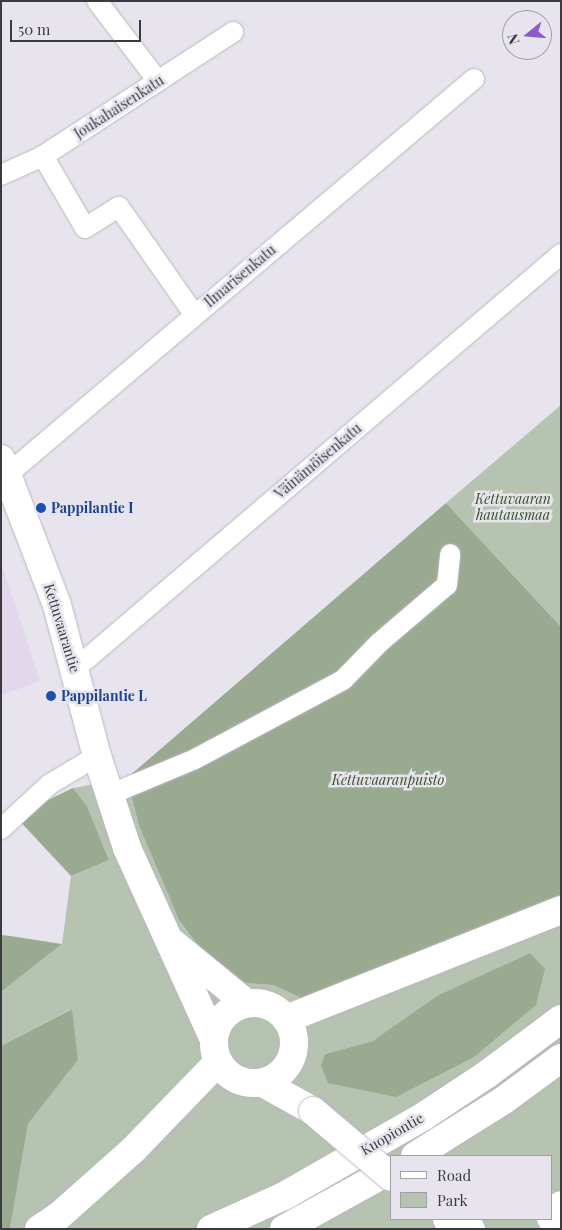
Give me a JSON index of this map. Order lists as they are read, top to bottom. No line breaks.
{"streets":{"main road":["Kettuvaarantie","Kuopiontie"],"street":["Joukahaisenkatu","Ilmarisenkatu","Väinämöisenkatu"]},"crossings":[["Ilmarisenkatu","Kettuvaarantie"],["Väinämöisenkatu","Kettuvaarantie"]],"parks":["Kettuvaaran hautausmaa","Kettuvaaranpuisto"],"places":["Pappilantie I","Pappilantie L"],"legend":["Road","Park"],"scale_bar":"50 m","north":"left"}
